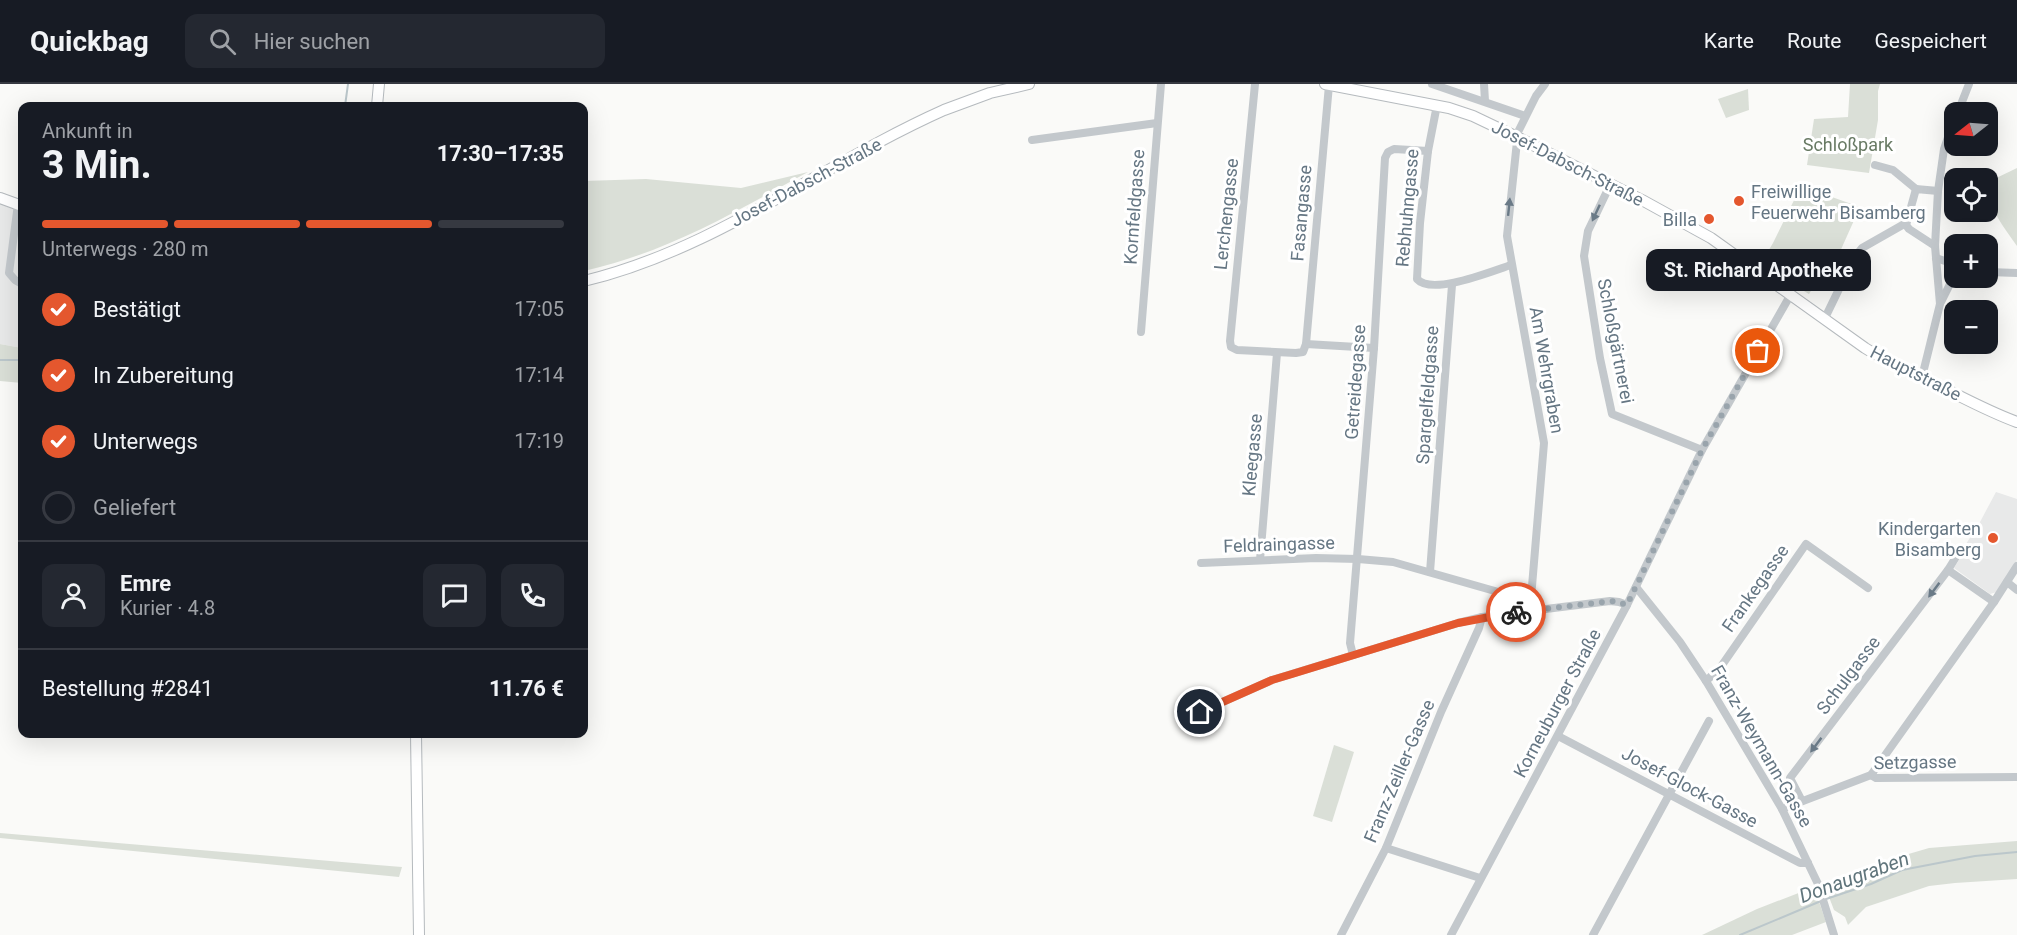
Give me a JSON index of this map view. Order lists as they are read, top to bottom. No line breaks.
{"streets":{"main road":["Josef-Dabsch-Straße","Hauptstraße"],"street":["Kornfeldgasse","Rebhuhngasse","Fasangasse","Lerchengasse","Schloßgärtnerei","Am Wehrgraben","Getreidegasse","Spargelfeldgasse","Kleegasse","Feldraingasse","Frankegasse","Schulgasse","Korneuburger Straße","Franz-Weymann-Gasse","Setzgasse","Franz-Zeiller-Gasse","Josef-Glock-Gasse"]},"crossings":[["Josef-Dabsch-Straße","Rebhuhngasse"],["Josef-Dabsch-Straße","Fasangasse"],["Josef-Dabsch-Straße","Schloßgärtnerei"],["Josef-Dabsch-Straße","Am Wehrgraben"],["Josef-Dabsch-Straße","Hauptstraße"],["Josef-Dabsch-Straße","Korneuburger Straße"],["Rebhuhngasse","Getreidegasse"],["Rebhuhngasse","Spargelfeldgasse"],["Lerchengasse","Kleegasse"],["Schloßgärtnerei","Korneuburger Straße"],["Hauptstraße","Korneuburger Straße"],["Getreidegasse","Feldraingasse"],["Kleegasse","Feldraingasse"],["Frankegasse","Franz-Weymann-Gasse"],["Schulgasse","Setzgasse"],["Korneuburger Straße","Franz-Weymann-Gasse"],["Korneuburger Straße","Josef-Glock-Gasse"],["Franz-Weymann-Gasse","Setzgasse"],["Franz-Weymann-Gasse","Josef-Glock-Gasse"]],"one_way":["Schloßgärtnerei"],"water":["Donaugraben"],"parks":["Schloßpark"],"places":["Freiwillige Feuerwehr Bisamberg","Billa","St. Richard Apotheke","Kindergarten Bisamberg"],"north":"left","page":{"header":"Quickbag","search":"Hier suchen","nav":["Karte","Route","Gespeichert"],"map_buttons":["+","−"],"heading":["3 Min.","Ankunft in","17:30–17:35"],"panel":["Emre","Kurier · 4.8","Bestellung #2841","11.76 €"],"bar":"Unterwegs · 280 m","bubble":"St. Richard Apotheke","list":[["Bestätigt","17:05"],["In Zubereitung","17:14"],["Unterwegs","17:19"],"Geliefert"]}}
